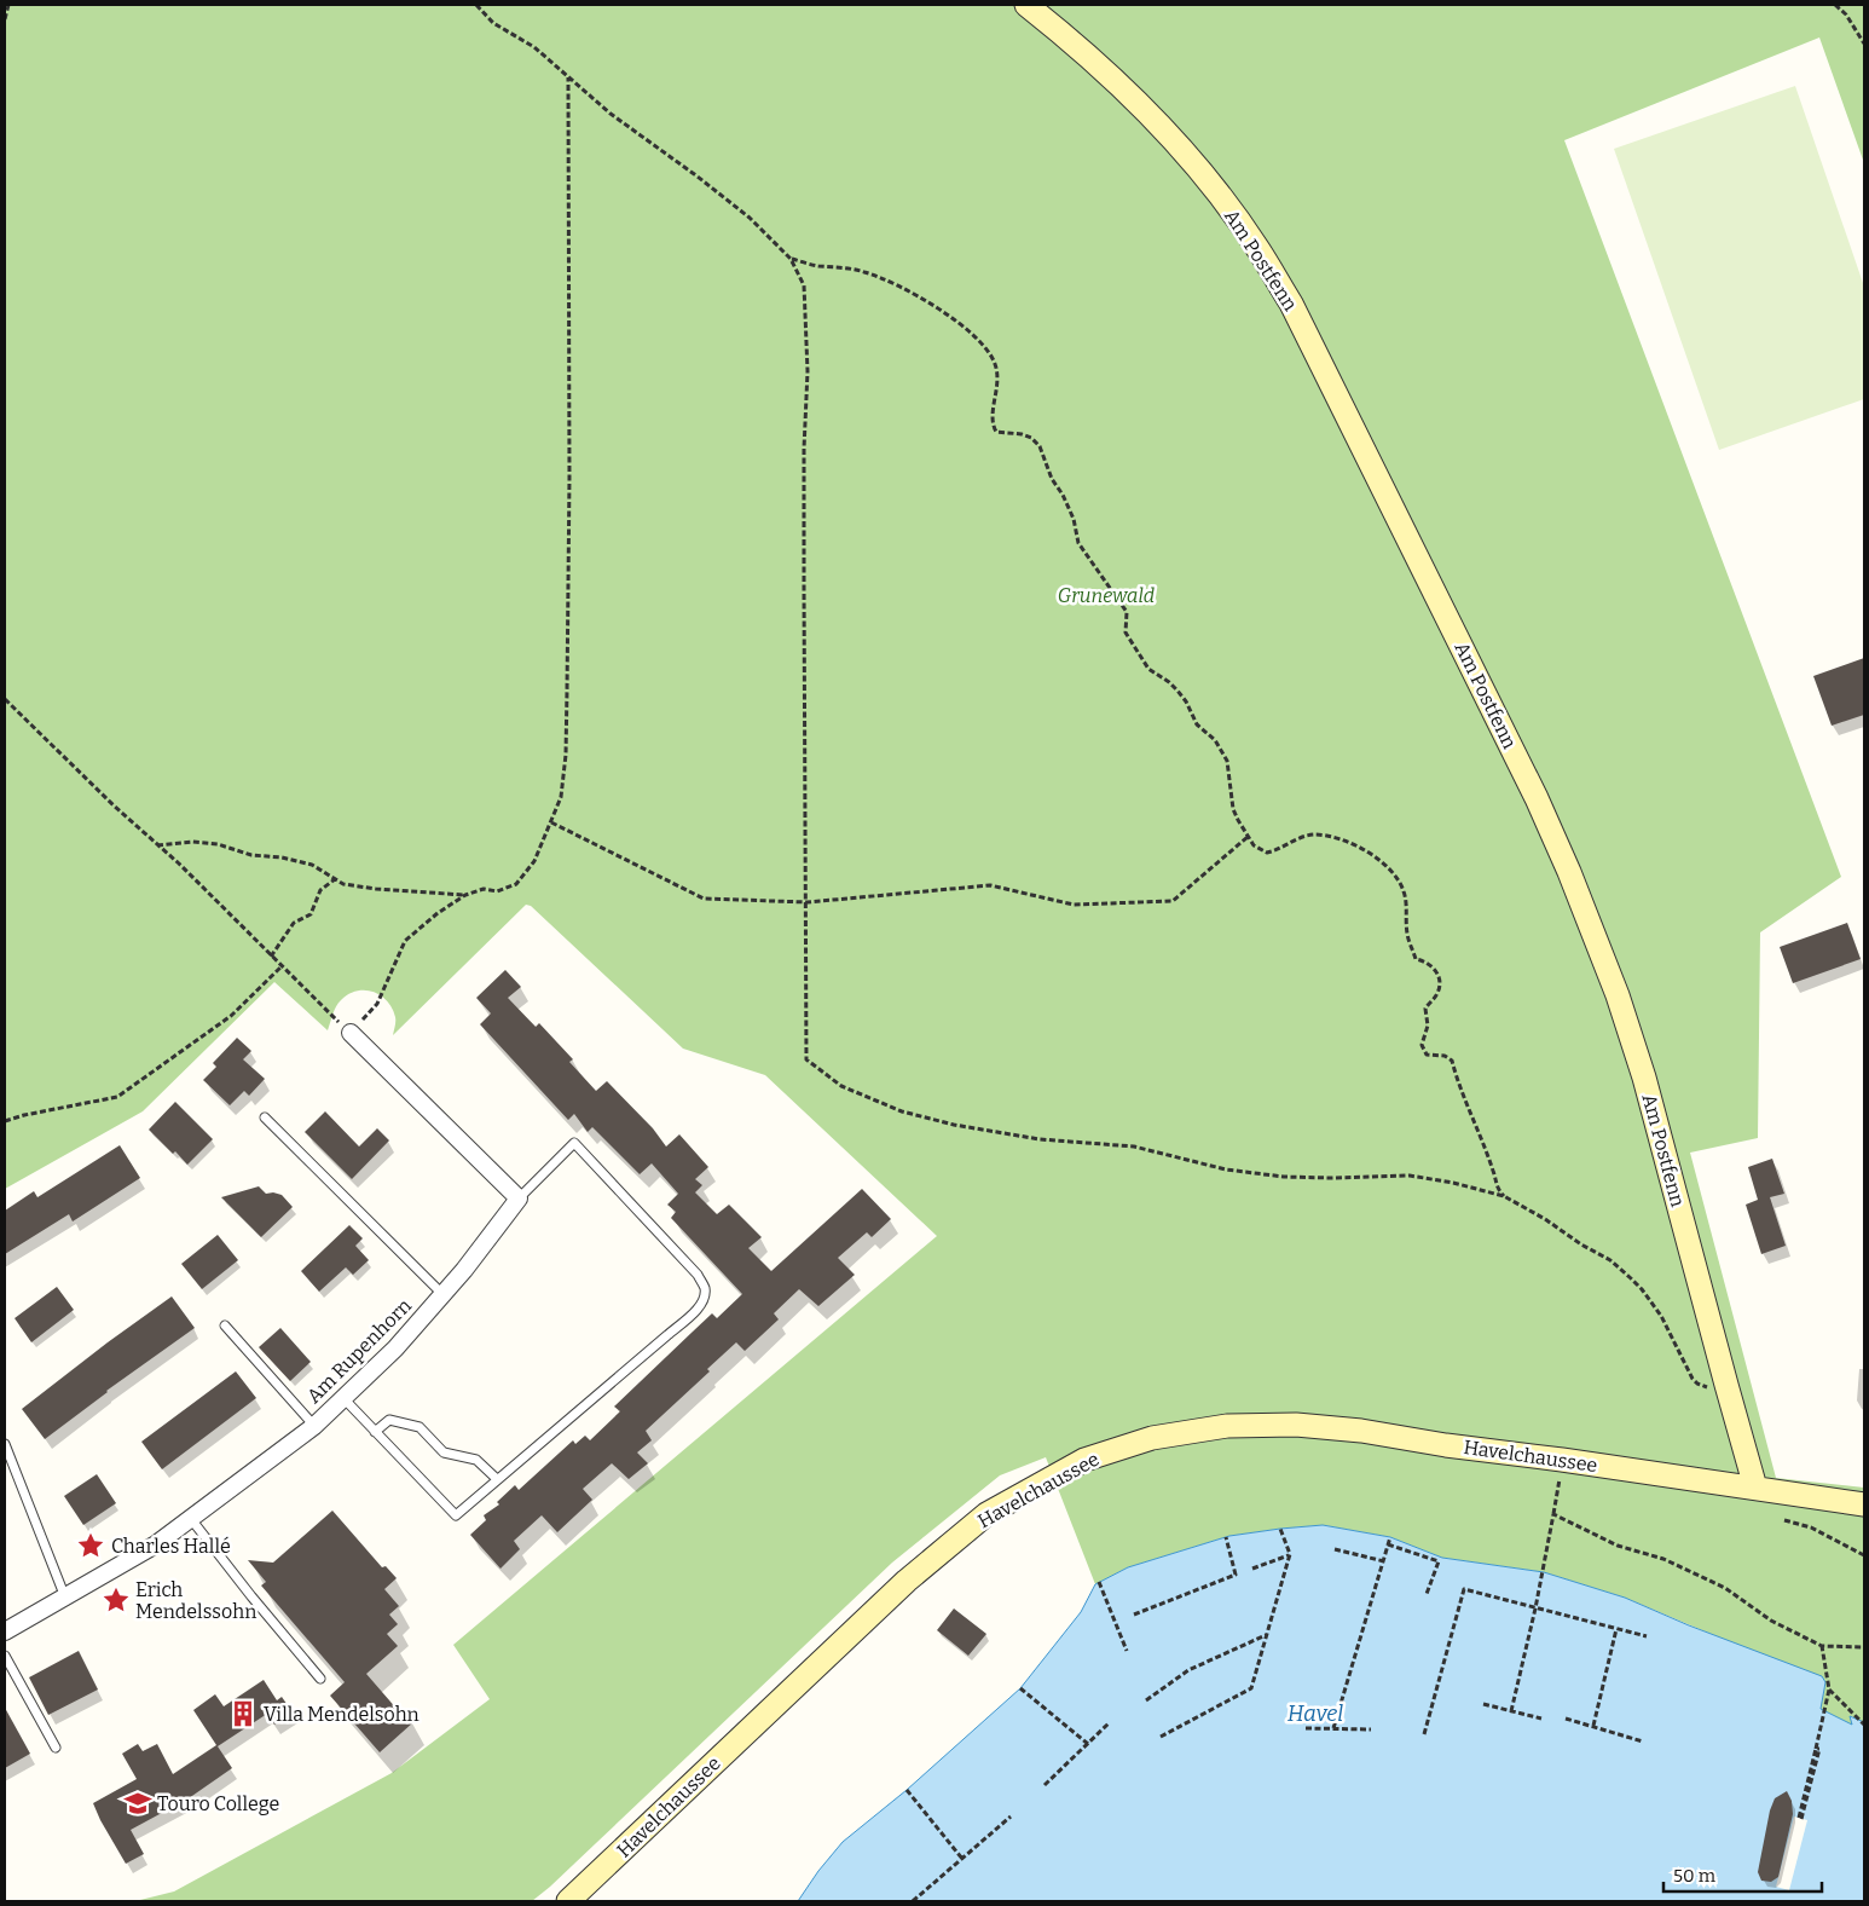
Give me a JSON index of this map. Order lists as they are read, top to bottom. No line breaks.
{"streets":{"street":["Am Postfenn","Am Rupenhorn","Havelchaussee"]},"crossings":[["Am Postfenn","Havelchaussee"]],"water":["Havel"],"parks":["Grunewald"],"places":{"place":["Charles Hallé","Erich Mendelssohn"],"building":["Villa Mendelsohn"],"school or university":["Touro College"]},"scale_bar":"50 m"}
